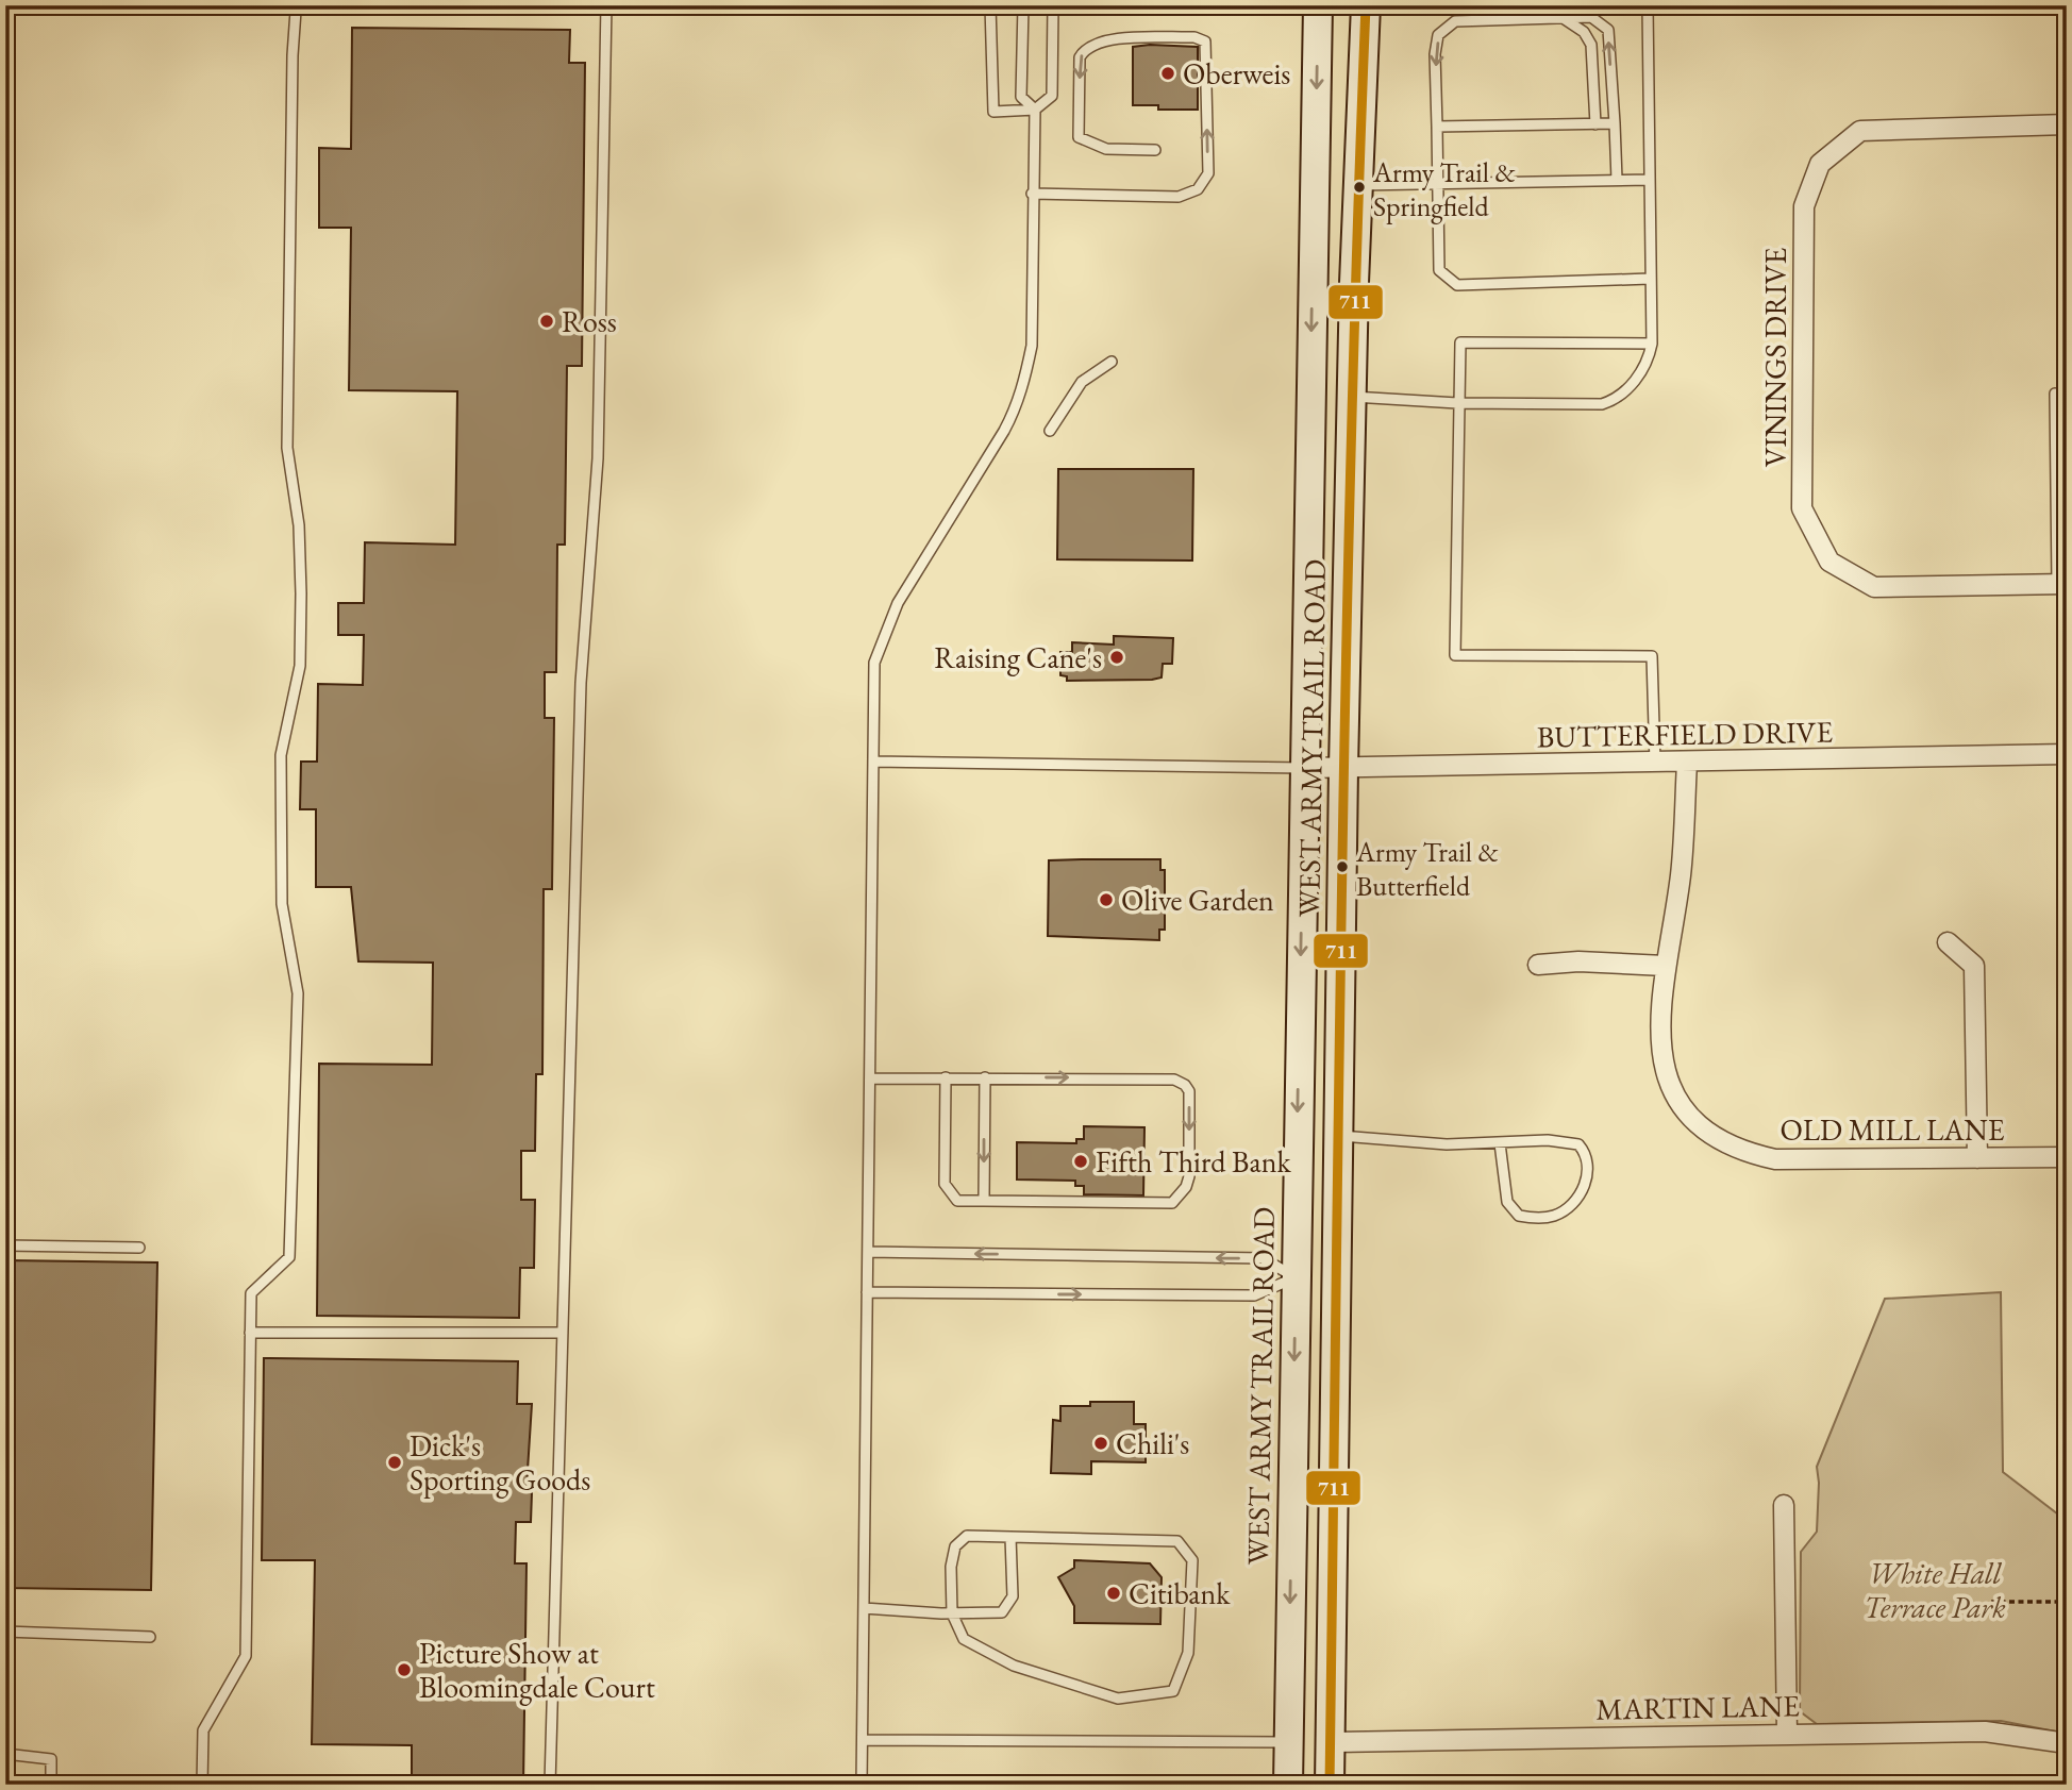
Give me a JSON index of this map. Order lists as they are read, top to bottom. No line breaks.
{"streets":{"main road":["WEST ARMY TRAIL ROAD"],"street":["VININGS DRIVE","BUTTERFIELD DRIVE","OLD MILL LANE","MARTIN LANE"]},"crossings":[["BUTTERFIELD DRIVE","WEST ARMY TRAIL ROAD"],["BUTTERFIELD DRIVE","OLD MILL LANE"],["WEST ARMY TRAIL ROAD","MARTIN LANE"]],"parks":["White Hall Terrace Park"],"places":["Oberweis","Army Trail & Springfield","Ross","Raising Cane's","Army Trail & Butterfield","Olive Garden","Fifth Third Bank","Chili's","Dick's Sporting Goods","Citibank","Picture Show at Bloomingdale Court"],"lines":["transit line 711"]}
